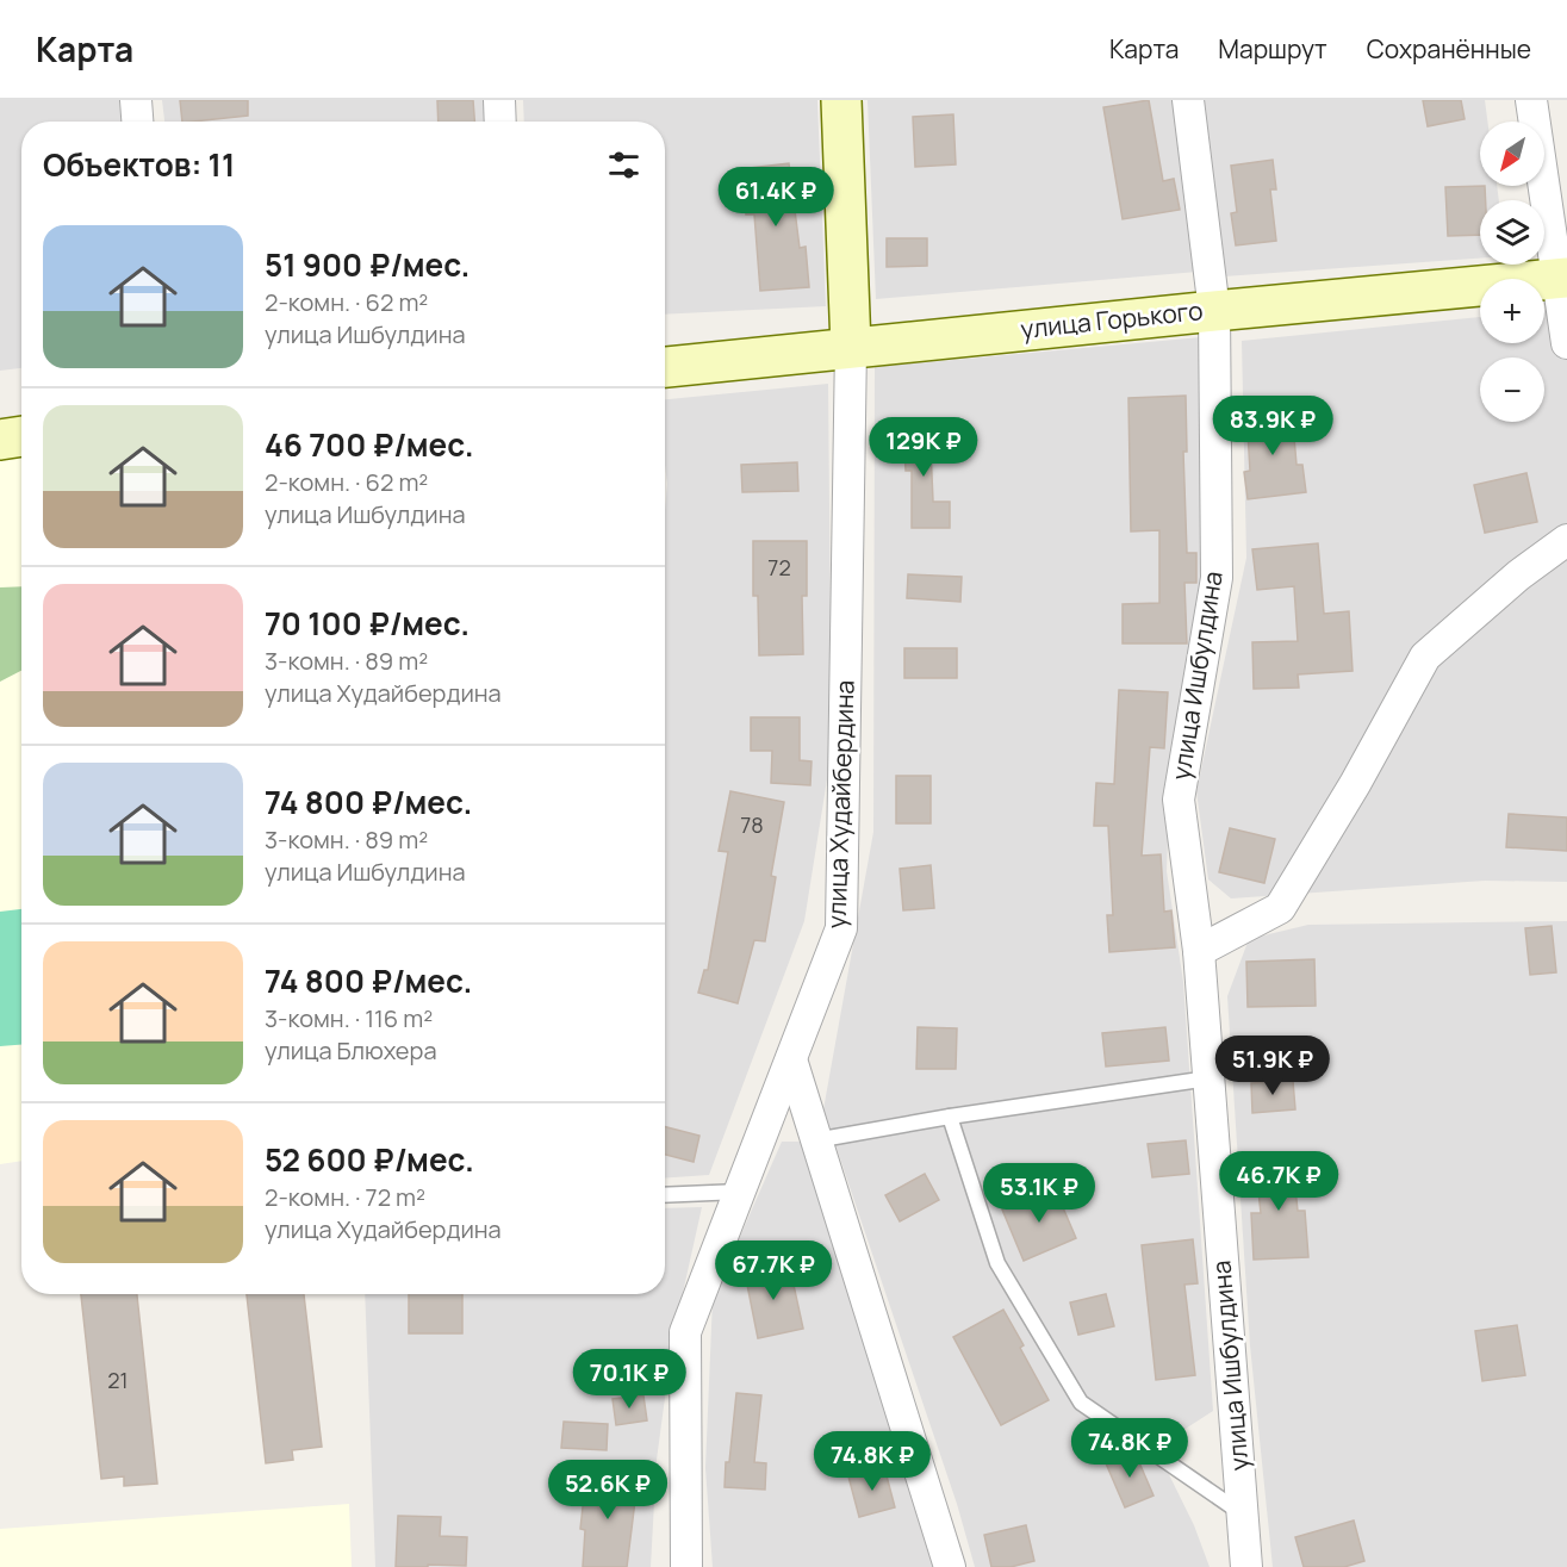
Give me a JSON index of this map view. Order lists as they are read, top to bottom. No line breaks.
{"streets":{"main road":["улица Горького","улица Худайбердина"],"street":["улица Ишбулдина"]},"crossings":[["улица Горького","улица Ишбулдина"],["улица Горького","улица Худайбердина"]],"house_numbers":["72","78","21"],"north":"bottom left","page":{"header":"Карта","nav":["Карта","Маршрут","Сохранённые"],"map_buttons":["+","−"],"heading":"Объектов: 11","price":["61.4K ₽","83.9K ₽","129K ₽","51.9K ₽","46.7K ₽","53.1K ₽","67.7K ₽","70.1K ₽","74.8K ₽","74.8K ₽","52.6K ₽"],"list":[{"name":"51 900 ₽/мес.","note":"2-комн. · 62 m² · улица Ишбулдина"},{"name":"46 700 ₽/мес.","note":"2-комн. · 62 m² · улица Ишбулдина"},{"name":"70 100 ₽/мес.","note":"3-комн. · 89 m² · улица Худайбердина"},{"name":"74 800 ₽/мес.","note":"3-комн. · 89 m² · улица Ишбулдина"},{"name":"74 800 ₽/мес.","note":"3-комн. · 116 m² · улица Блюхера"},{"name":"52 600 ₽/мес.","note":"2-комн. · 72 m² · улица Худайбердина"}]}}
